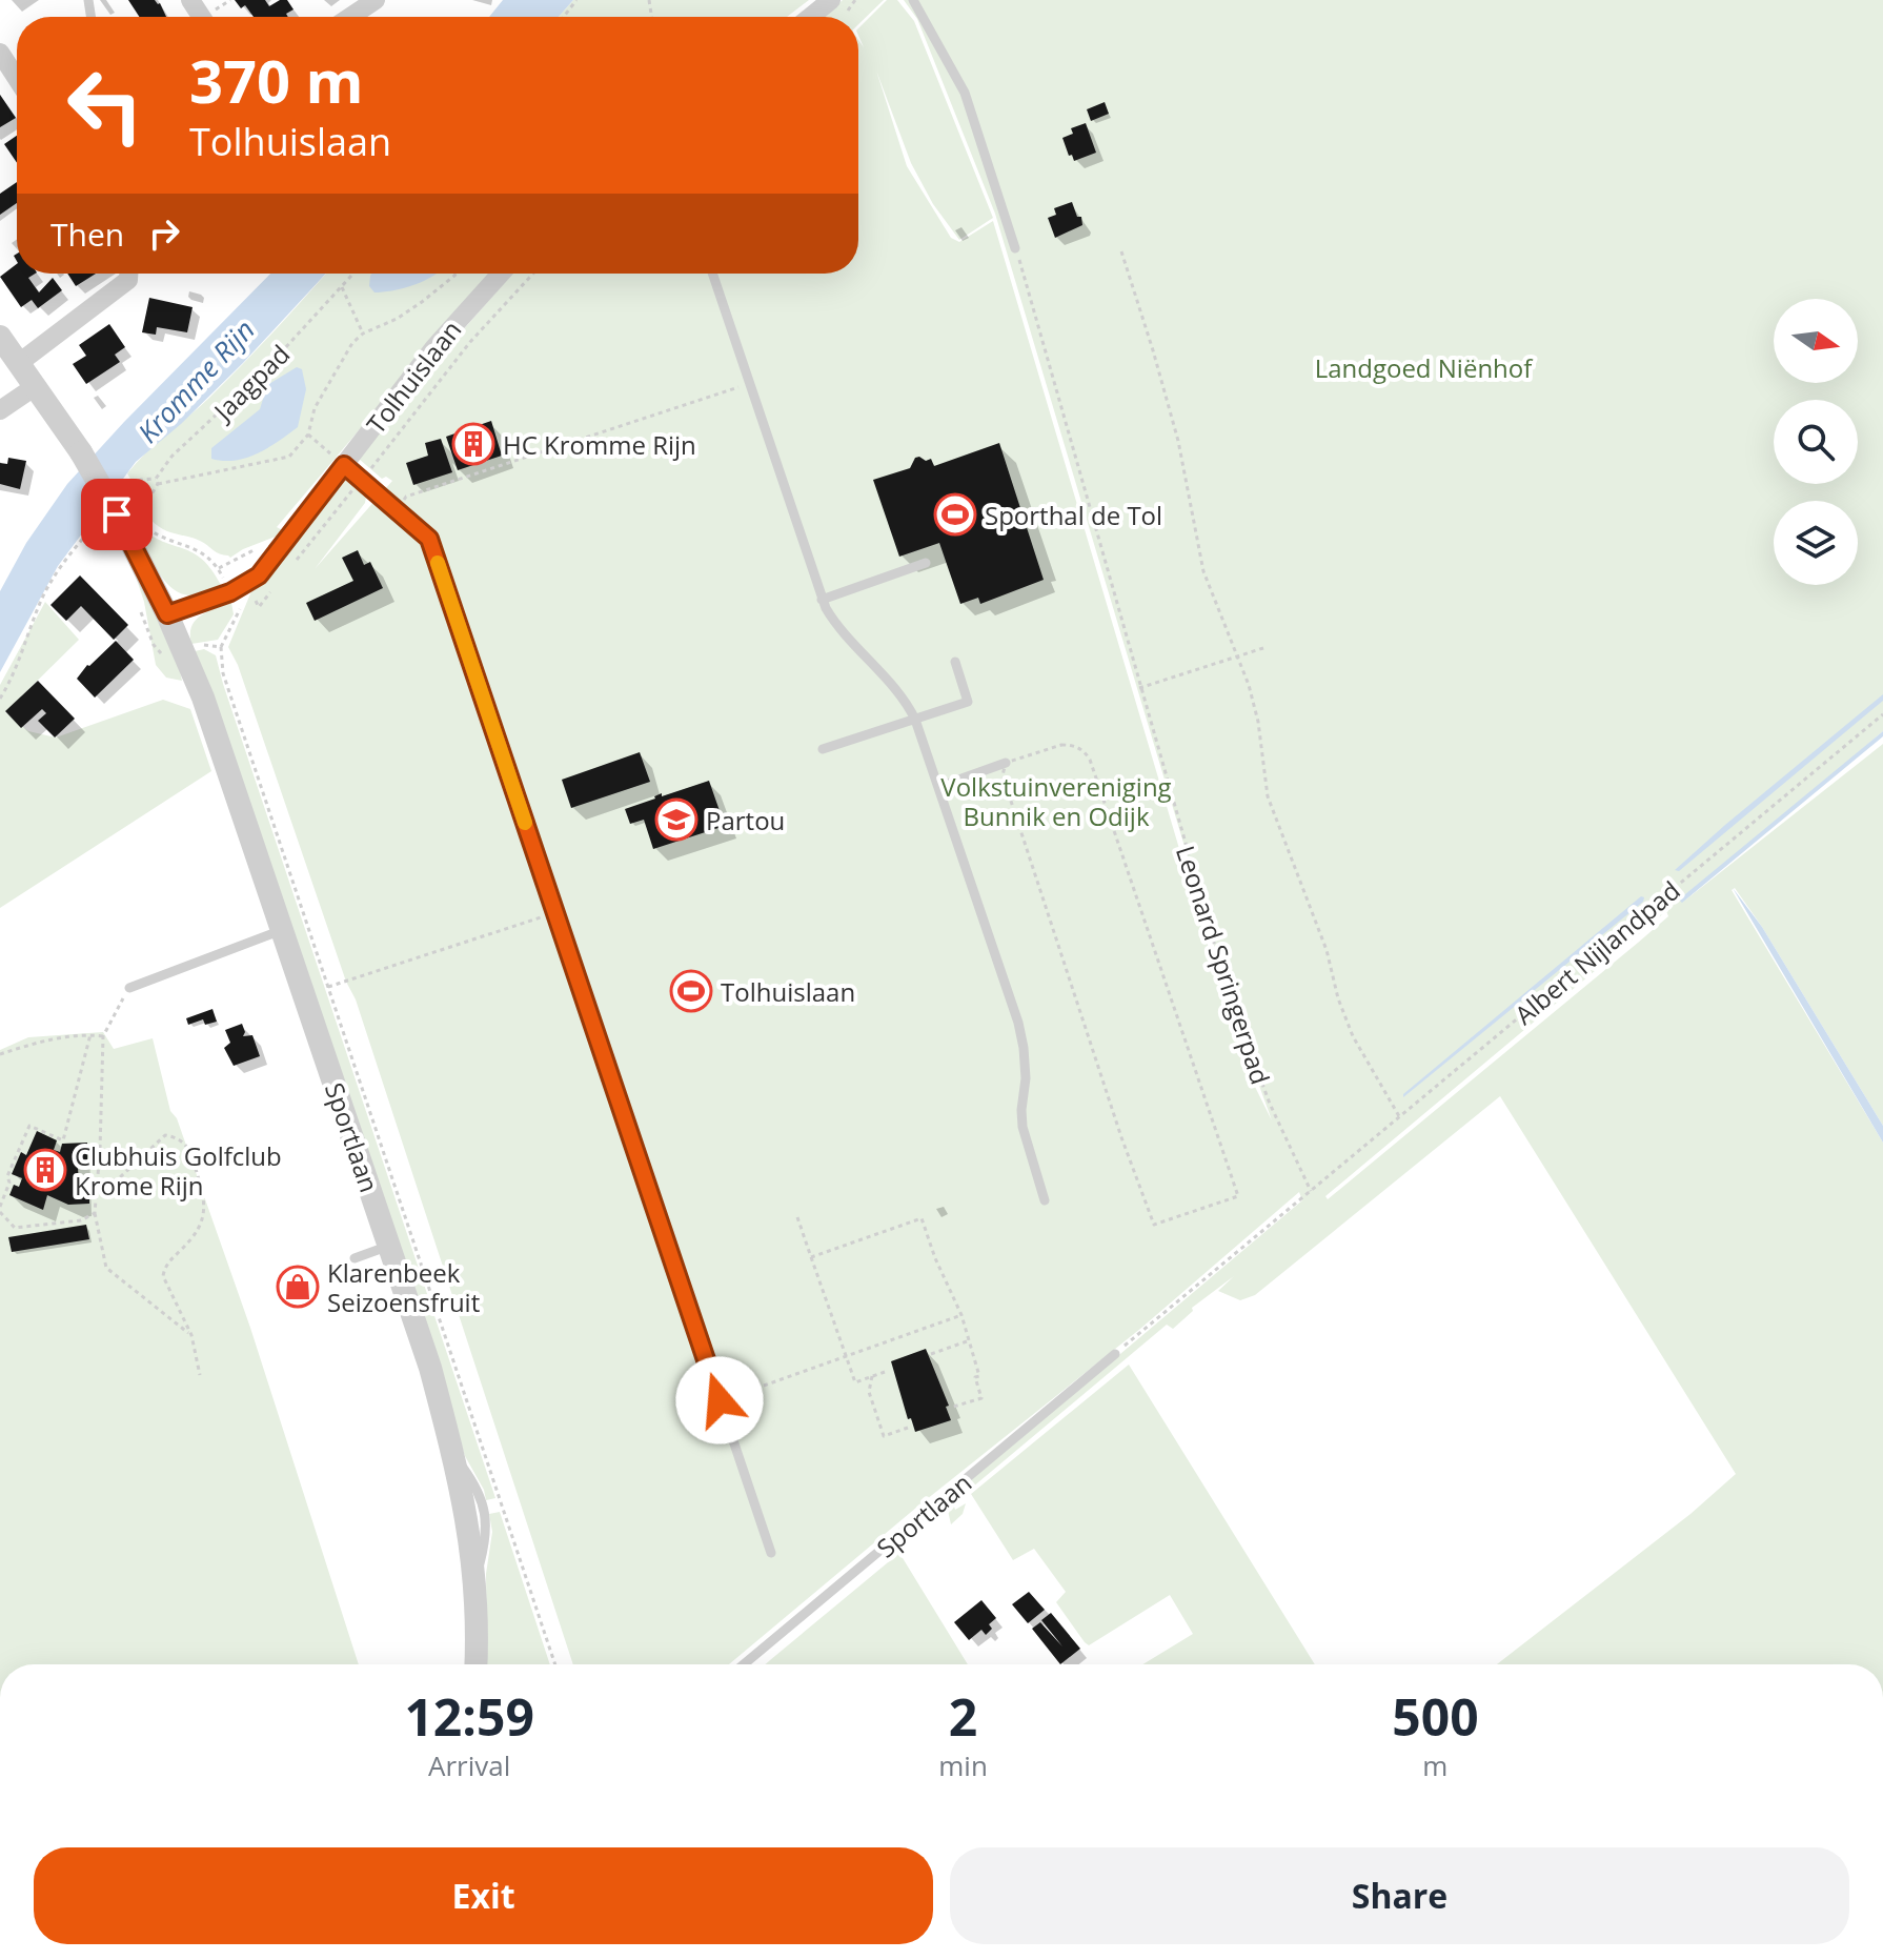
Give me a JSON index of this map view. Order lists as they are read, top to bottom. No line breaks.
{"streets":{"street":["Tolhuislaan","Sportlaan"],"path":["Jaagpad","Albert Nijlandpad","Leonard Springerpad"]},"crossings":[["Tolhuislaan","Sportlaan"],["Jaagpad","Sportlaan"],["Albert Nijlandpad","Leonard Springerpad"],["Albert Nijlandpad","Sportlaan"]],"water":["Kromme Rijn"],"parks":["Landgoed Niënhof","Volkstuinvereniging Bunnik en Odijk"],"places":{"building":["HC Kromme Rijn","Clubhuis Golfclub Krome Rijn"],"sports":["Sporthal de Tol","Tolhuislaan"],"school or university":["Partou"],"shop":["Klarenbeek Seizoensfruit"]},"north":"right","page":{"turn":["370 m","Tolhuislaan"],"then":"Then","eta":["12:59","Arrival","2","min","500","m"],"buttons":["Exit","Share"]}}
